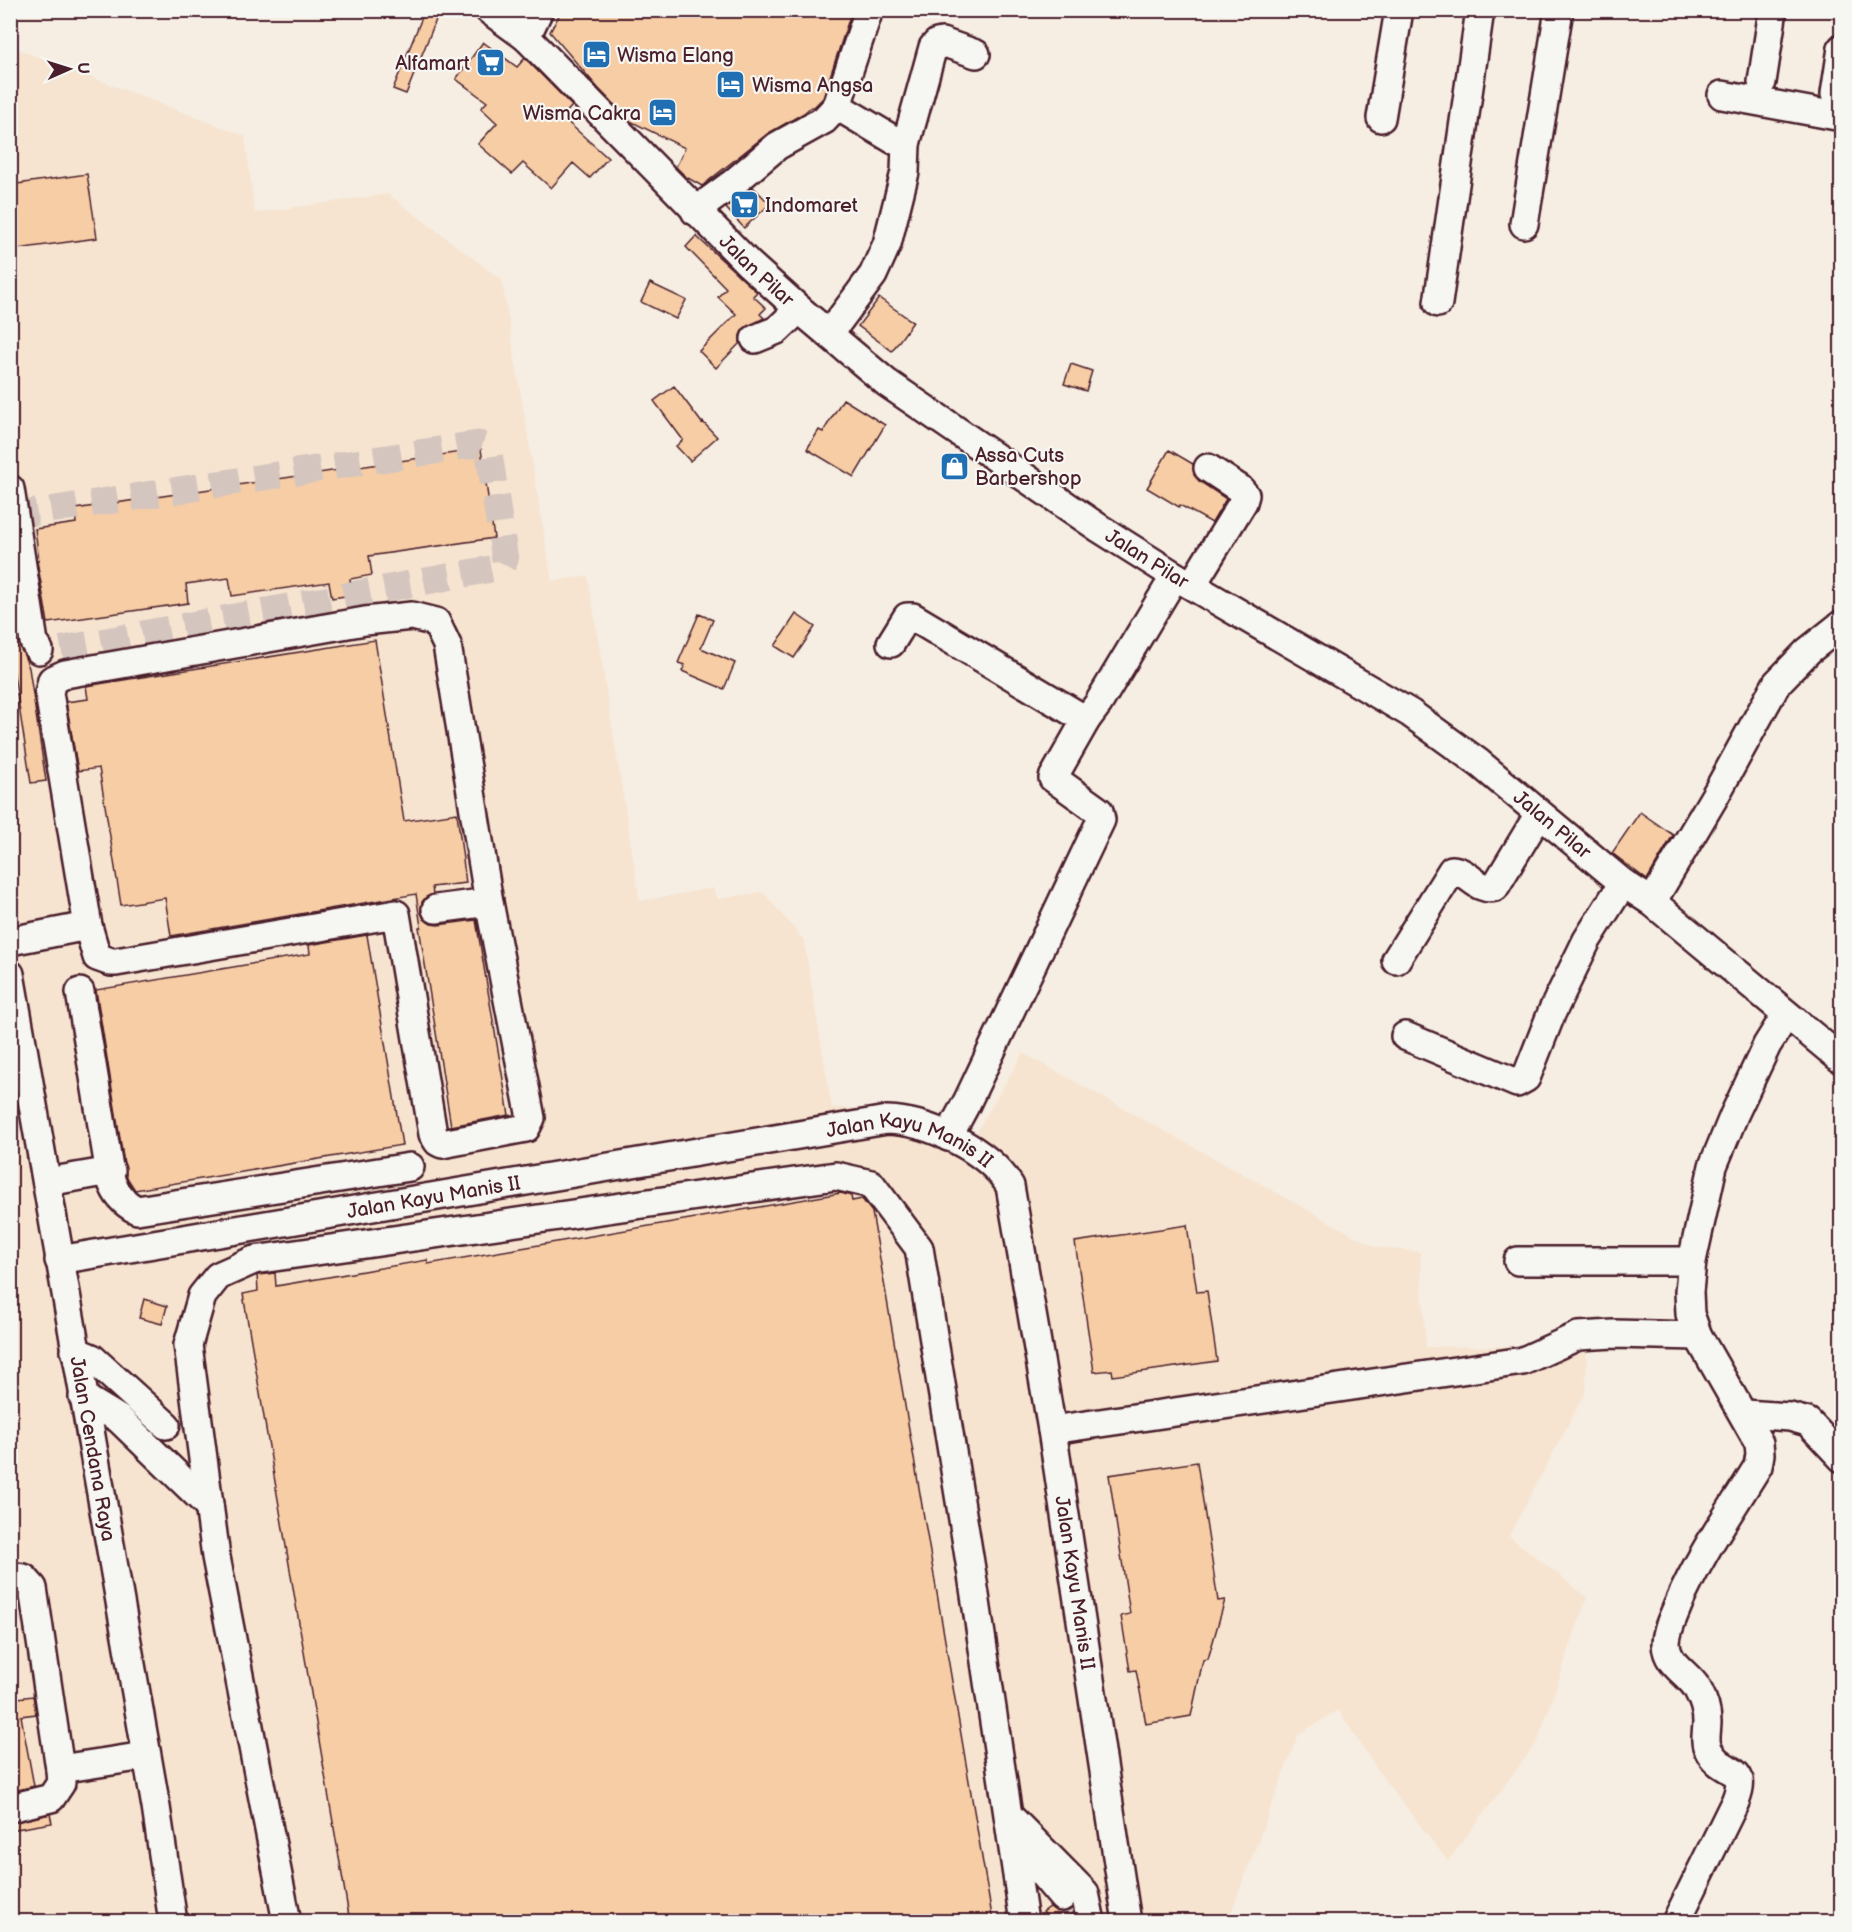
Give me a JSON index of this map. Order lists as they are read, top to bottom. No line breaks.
{"streets":{"street":["Jalan Pilar","Jalan Kayu Manis II","Jalan Cendana Raya"]},"crossings":[["Jalan Kayu Manis II","Jalan Cendana Raya"]],"places":{"hotel":["Wisma Elang","Wisma Angsa","Wisma Cakra"],"supermarket":["Alfamart","Indomaret"],"shop":["Assa Cuts Barbershop"]},"north":"right"}
